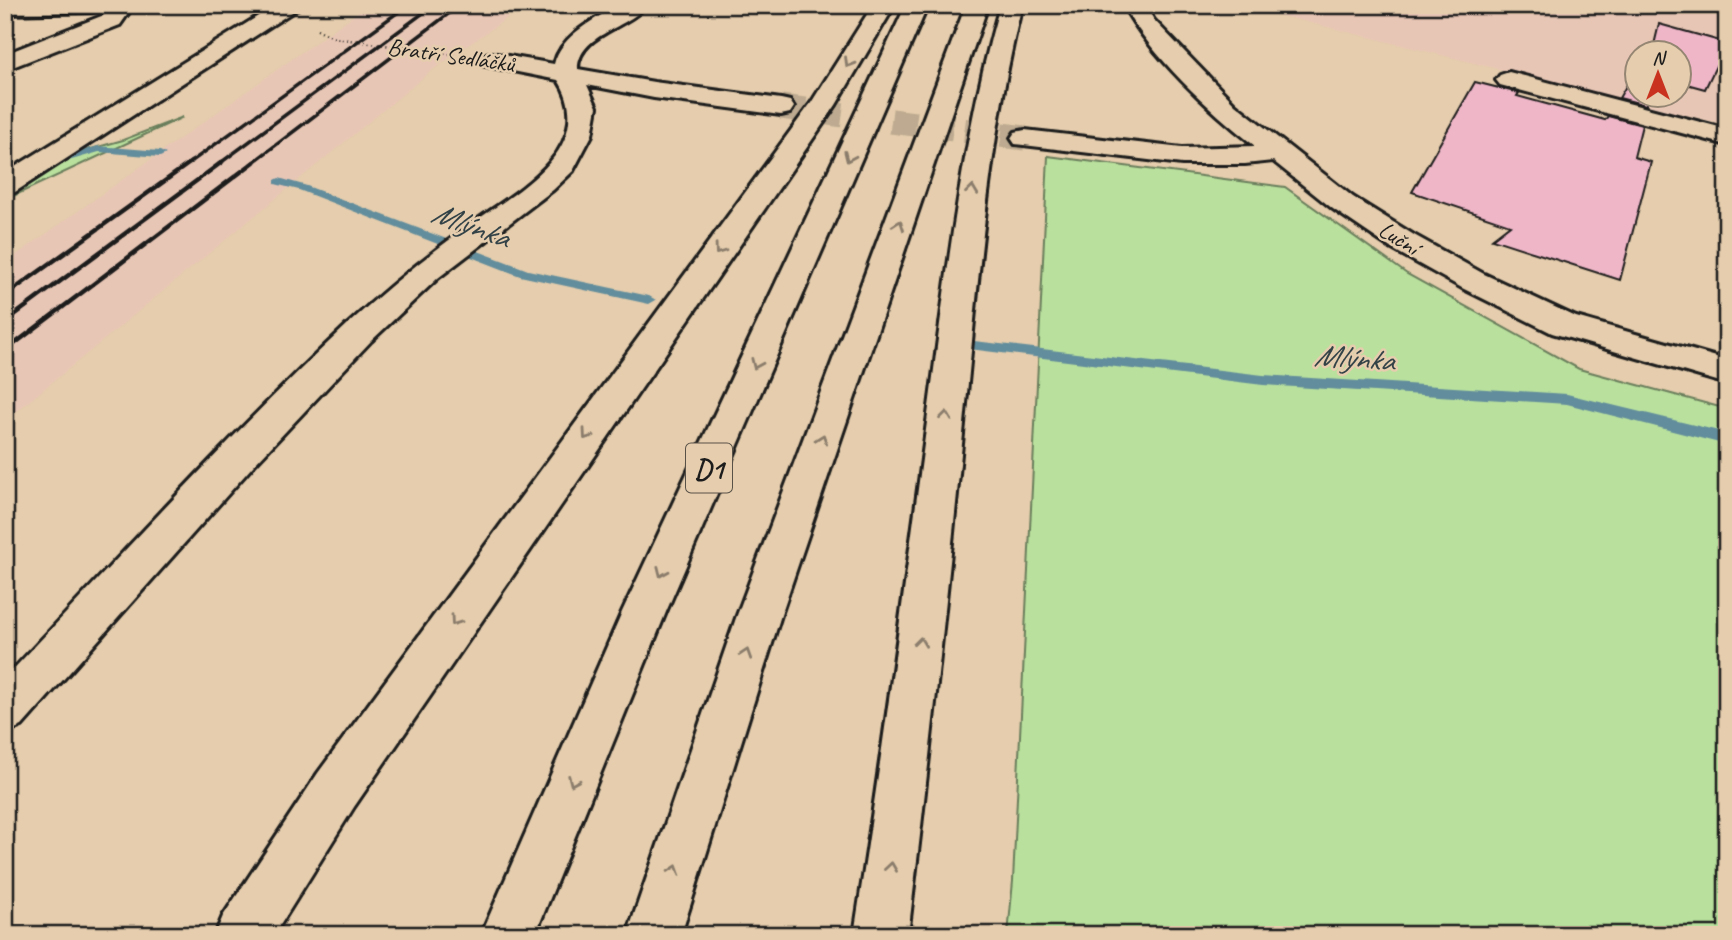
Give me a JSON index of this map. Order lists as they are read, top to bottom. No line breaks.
{"streets":{"main road":["Bratří Sedláčků","Luční","D1"]},"water":["Mlýnka"],"north":"top"}
